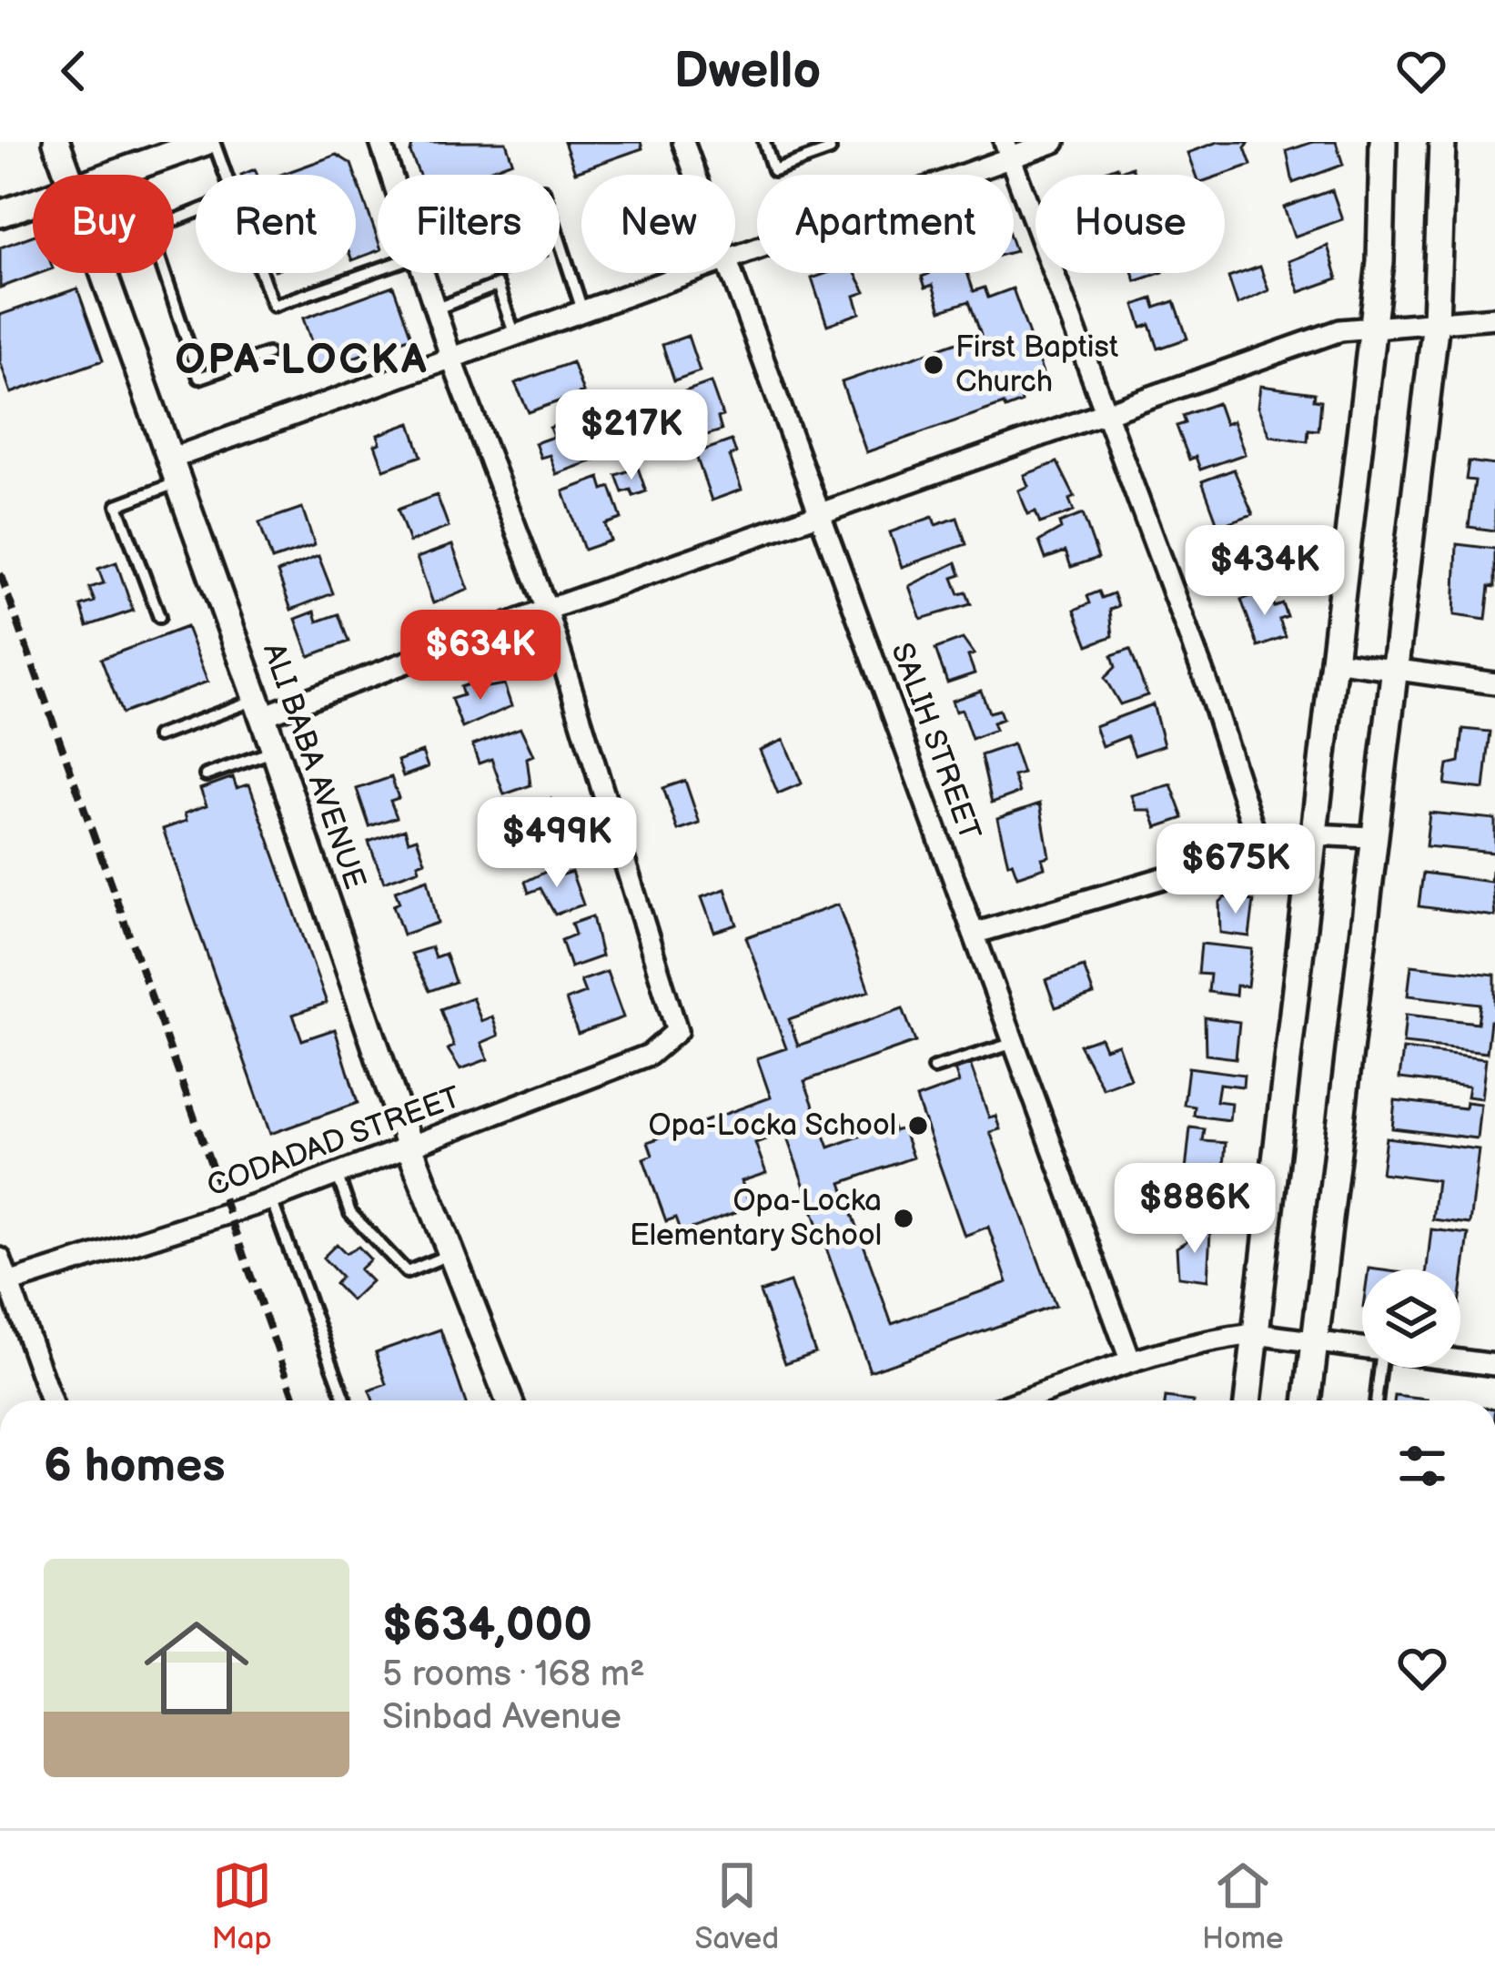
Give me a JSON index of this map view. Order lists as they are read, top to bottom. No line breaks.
{"streets":{"street":["SALIH STREET","ALI BABA AVENUE","CODADAD STREET"]},"crossings":[["ALI BABA AVENUE","CODADAD STREET"]],"districts":["OPA-LOCKA"],"places":["First Baptist Church","Opa-Locka School","Opa-Locka Elementary School"],"page":{"header":"Dwello","chip":["Buy","Rent","Filters","New","Apartment","House"],"price":["$217K","$434K","$634K","$499K","$675K","$886K"],"heading":"6 homes","list":[{"name":"$634,000","note":"5 rooms · 168 m² · Sinbad Avenue"}],"tabs":["Map","Saved","Home"]}}
